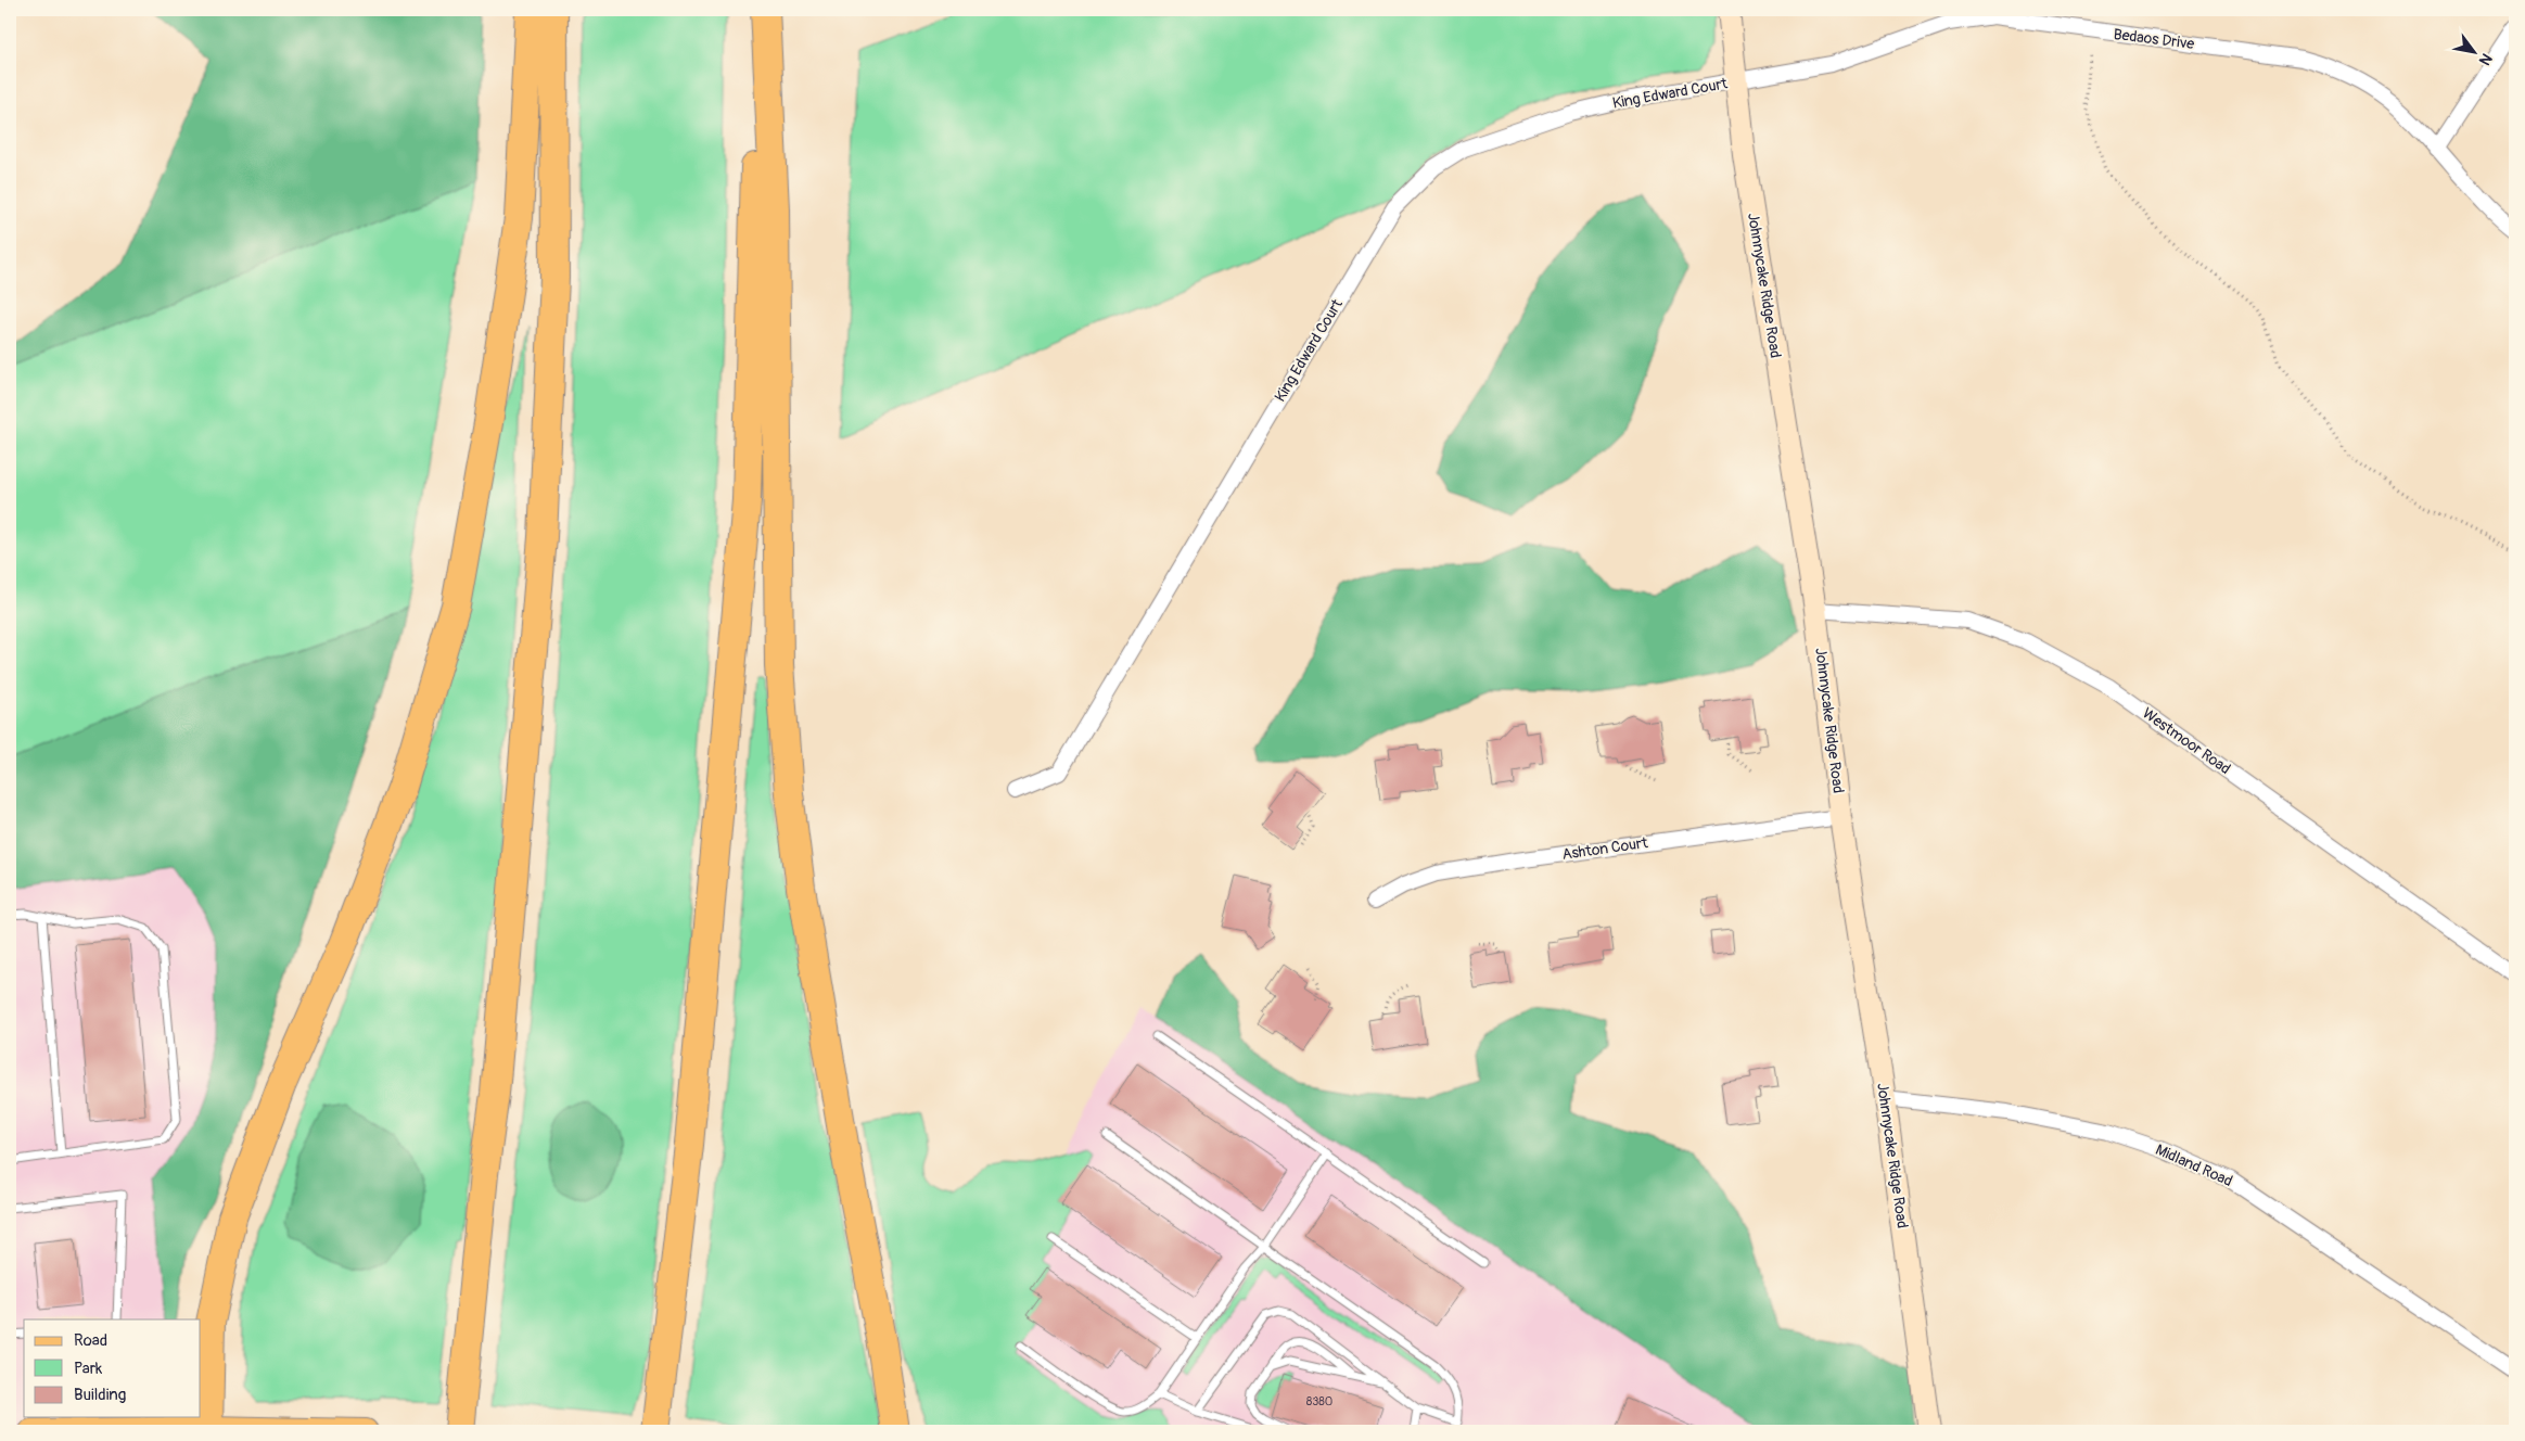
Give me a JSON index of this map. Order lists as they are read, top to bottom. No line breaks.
{"streets":{"main road":["Johnnycake Ridge Road"],"street":["Bedaos Drive","King Edward Court","Westmoor Road","Ashton Court","Midland Road"]},"crossings":[["Bedaos Drive","King Edward Court"],["Bedaos Drive","Johnnycake Ridge Road"],["King Edward Court","Johnnycake Ridge Road"],["Johnnycake Ridge Road","Westmoor Road"],["Johnnycake Ridge Road","Ashton Court"],["Johnnycake Ridge Road","Midland Road"]],"house_numbers":["8380"],"legend":["Road","Park","Building"],"north":"bottom right"}
